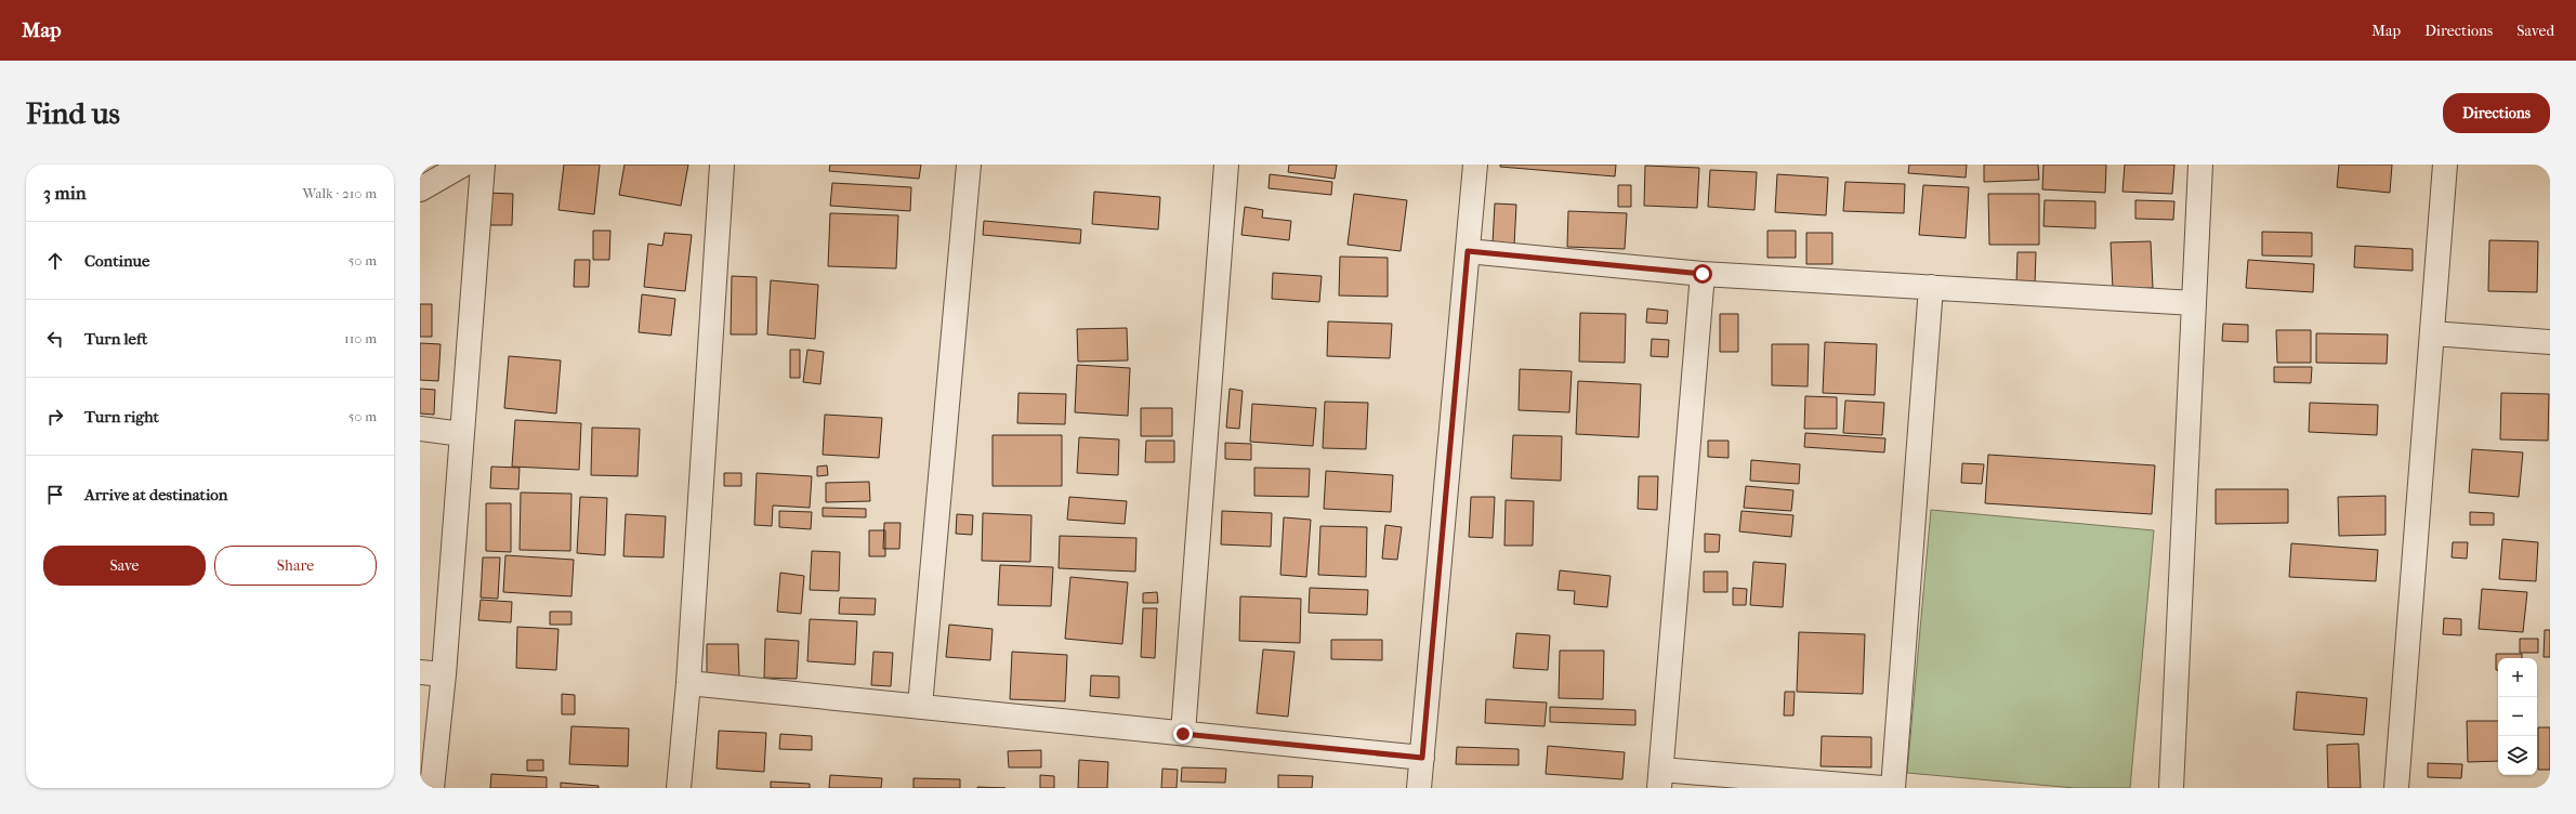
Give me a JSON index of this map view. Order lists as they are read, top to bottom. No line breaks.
{"page":{"header":"Map","nav":["Map","Directions","Saved"],"buttons":["Directions",["Save","Share"]],"title":"Find us","heading":["3 min","Walk · 210 m"],"list":[["Continue","50 m"],["Turn left","110 m"],["Turn right","50 m"],"Arrive at destination"],"map_buttons":["+","−"]}}
